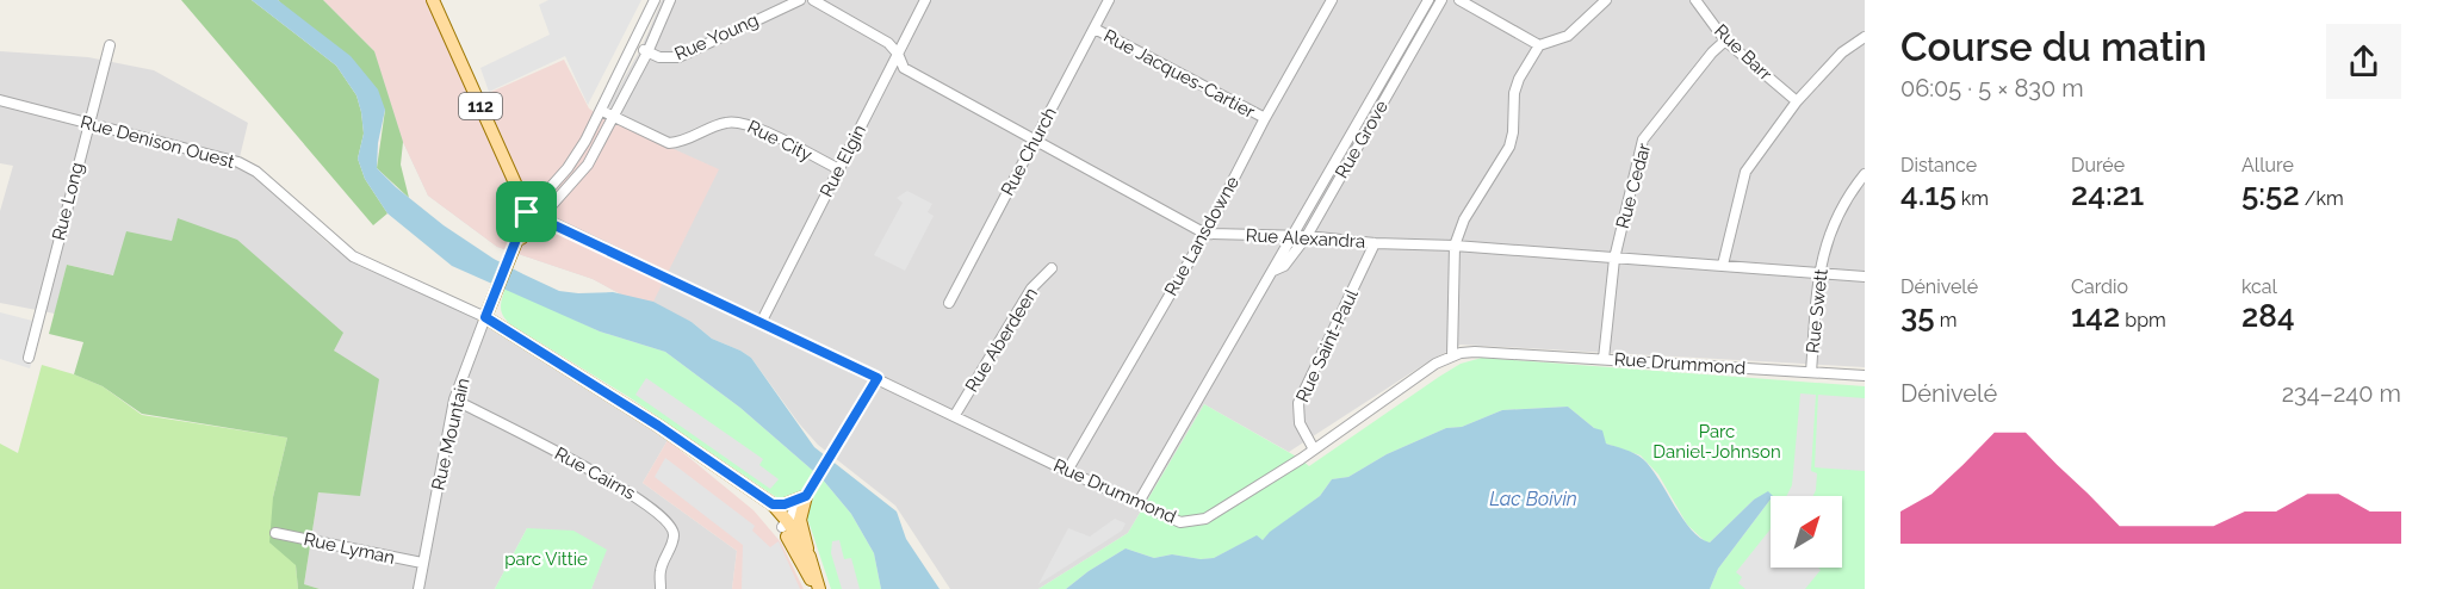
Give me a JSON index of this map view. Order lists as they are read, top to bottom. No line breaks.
{"streets":{"main road":["112","Rue Mountain"],"street":["Rue Young","Rue Barr","Rue Jacques-Cartier","Rue Grove","Rue City","Rue Denison Ouest","Rue Church","Rue Elgin","Rue Cedar","Rue Long","Rue Lansdowne","Rue Alexandra","Rue Swett","Rue Aberdeen","Rue Saint-Paul","Rue Drummond","Rue Cairns","Rue Lyman"]},"crossings":[["Rue Barr","Rue Cedar"],["Rue Jacques-Cartier","Rue Church"],["Rue Jacques-Cartier","Rue Lansdowne"],["112","Rue Mountain"],["Rue Grove","Rue Alexandra"],["Rue Grove","Rue Drummond"],["Rue City","Rue Elgin"],["Rue Denison Ouest","Rue Long"],["Rue Denison Ouest","Rue Mountain"],["Rue Church","Rue Alexandra"],["Rue Elgin","Rue Alexandra"],["Rue Elgin","Rue Drummond"],["Rue Cedar","Rue Alexandra"],["Rue Cedar","Rue Drummond"],["Rue Lansdowne","Rue Alexandra"],["Rue Lansdowne","Rue Drummond"],["Rue Alexandra","Rue Swett"],["Rue Alexandra","Rue Saint-Paul"],["Rue Swett","Rue Drummond"],["Rue Aberdeen","Rue Drummond"],["Rue Saint-Paul","Rue Drummond"],["Rue Drummond","Rue Mountain"],["Rue Mountain","Rue Cairns"],["Rue Mountain","Rue Lyman"]],"water":["Lac Boivin"],"parks":["Parc Daniel-Johnson","parc Vittie"],"north":"top right","page":{"heading":["Course du matin","06:05 · 5 × 830 m"],"stats":[["Distance","4.15 km"],["Durée","24:21"],["Allure","5:52 /km"],["Dénivelé","35 m"],["Cardio","142 bpm"],["kcal","284"]],"chart":["Dénivelé","234–240 m"]}}
